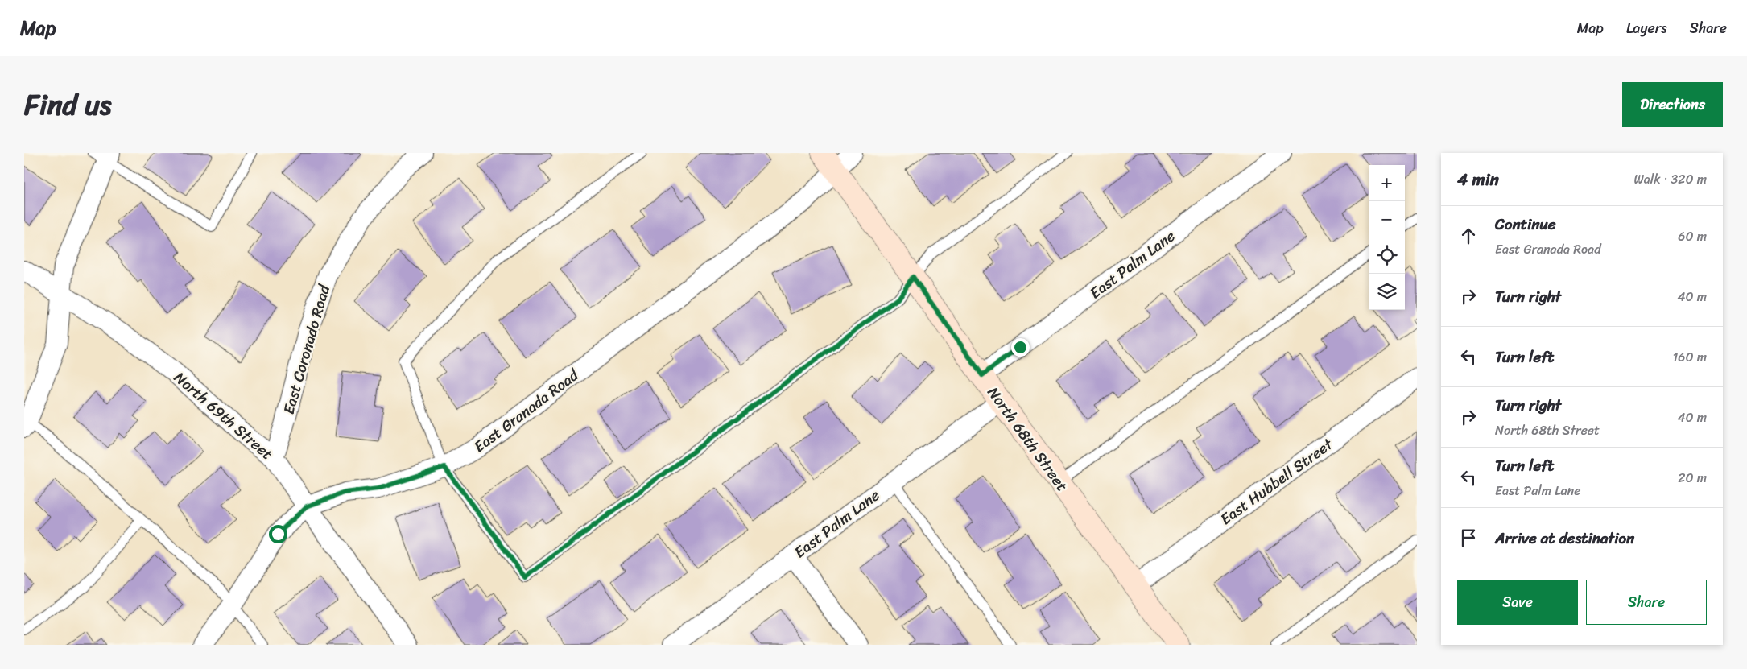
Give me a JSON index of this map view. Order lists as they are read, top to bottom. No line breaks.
{"streets":{"street":["East Palm Lane","East Coronado Road","East Granada Road","North 69th Street","North 68th Street","East Hubbell Street"]},"crossings":[["East Palm Lane","North 68th Street"],["East Coronado Road","North 69th Street"],["East Granada Road","North 69th Street"],["East Granada Road","North 68th Street"],["North 68th Street","East Hubbell Street"]],"page":{"header":"Map","nav":["Map","Layers","Share"],"title":"Find us","buttons":["Directions",["Save","Share"]],"heading":["4 min","Walk · 320 m"],"map_buttons":["+","−"],"list":[["Continue","East Granada Road","60 m"],["Turn right","40 m"],["Turn left","160 m"],["Turn right","North 68th Street","40 m"],["Turn left","East Palm Lane","20 m"],"Arrive at destination"]}}
